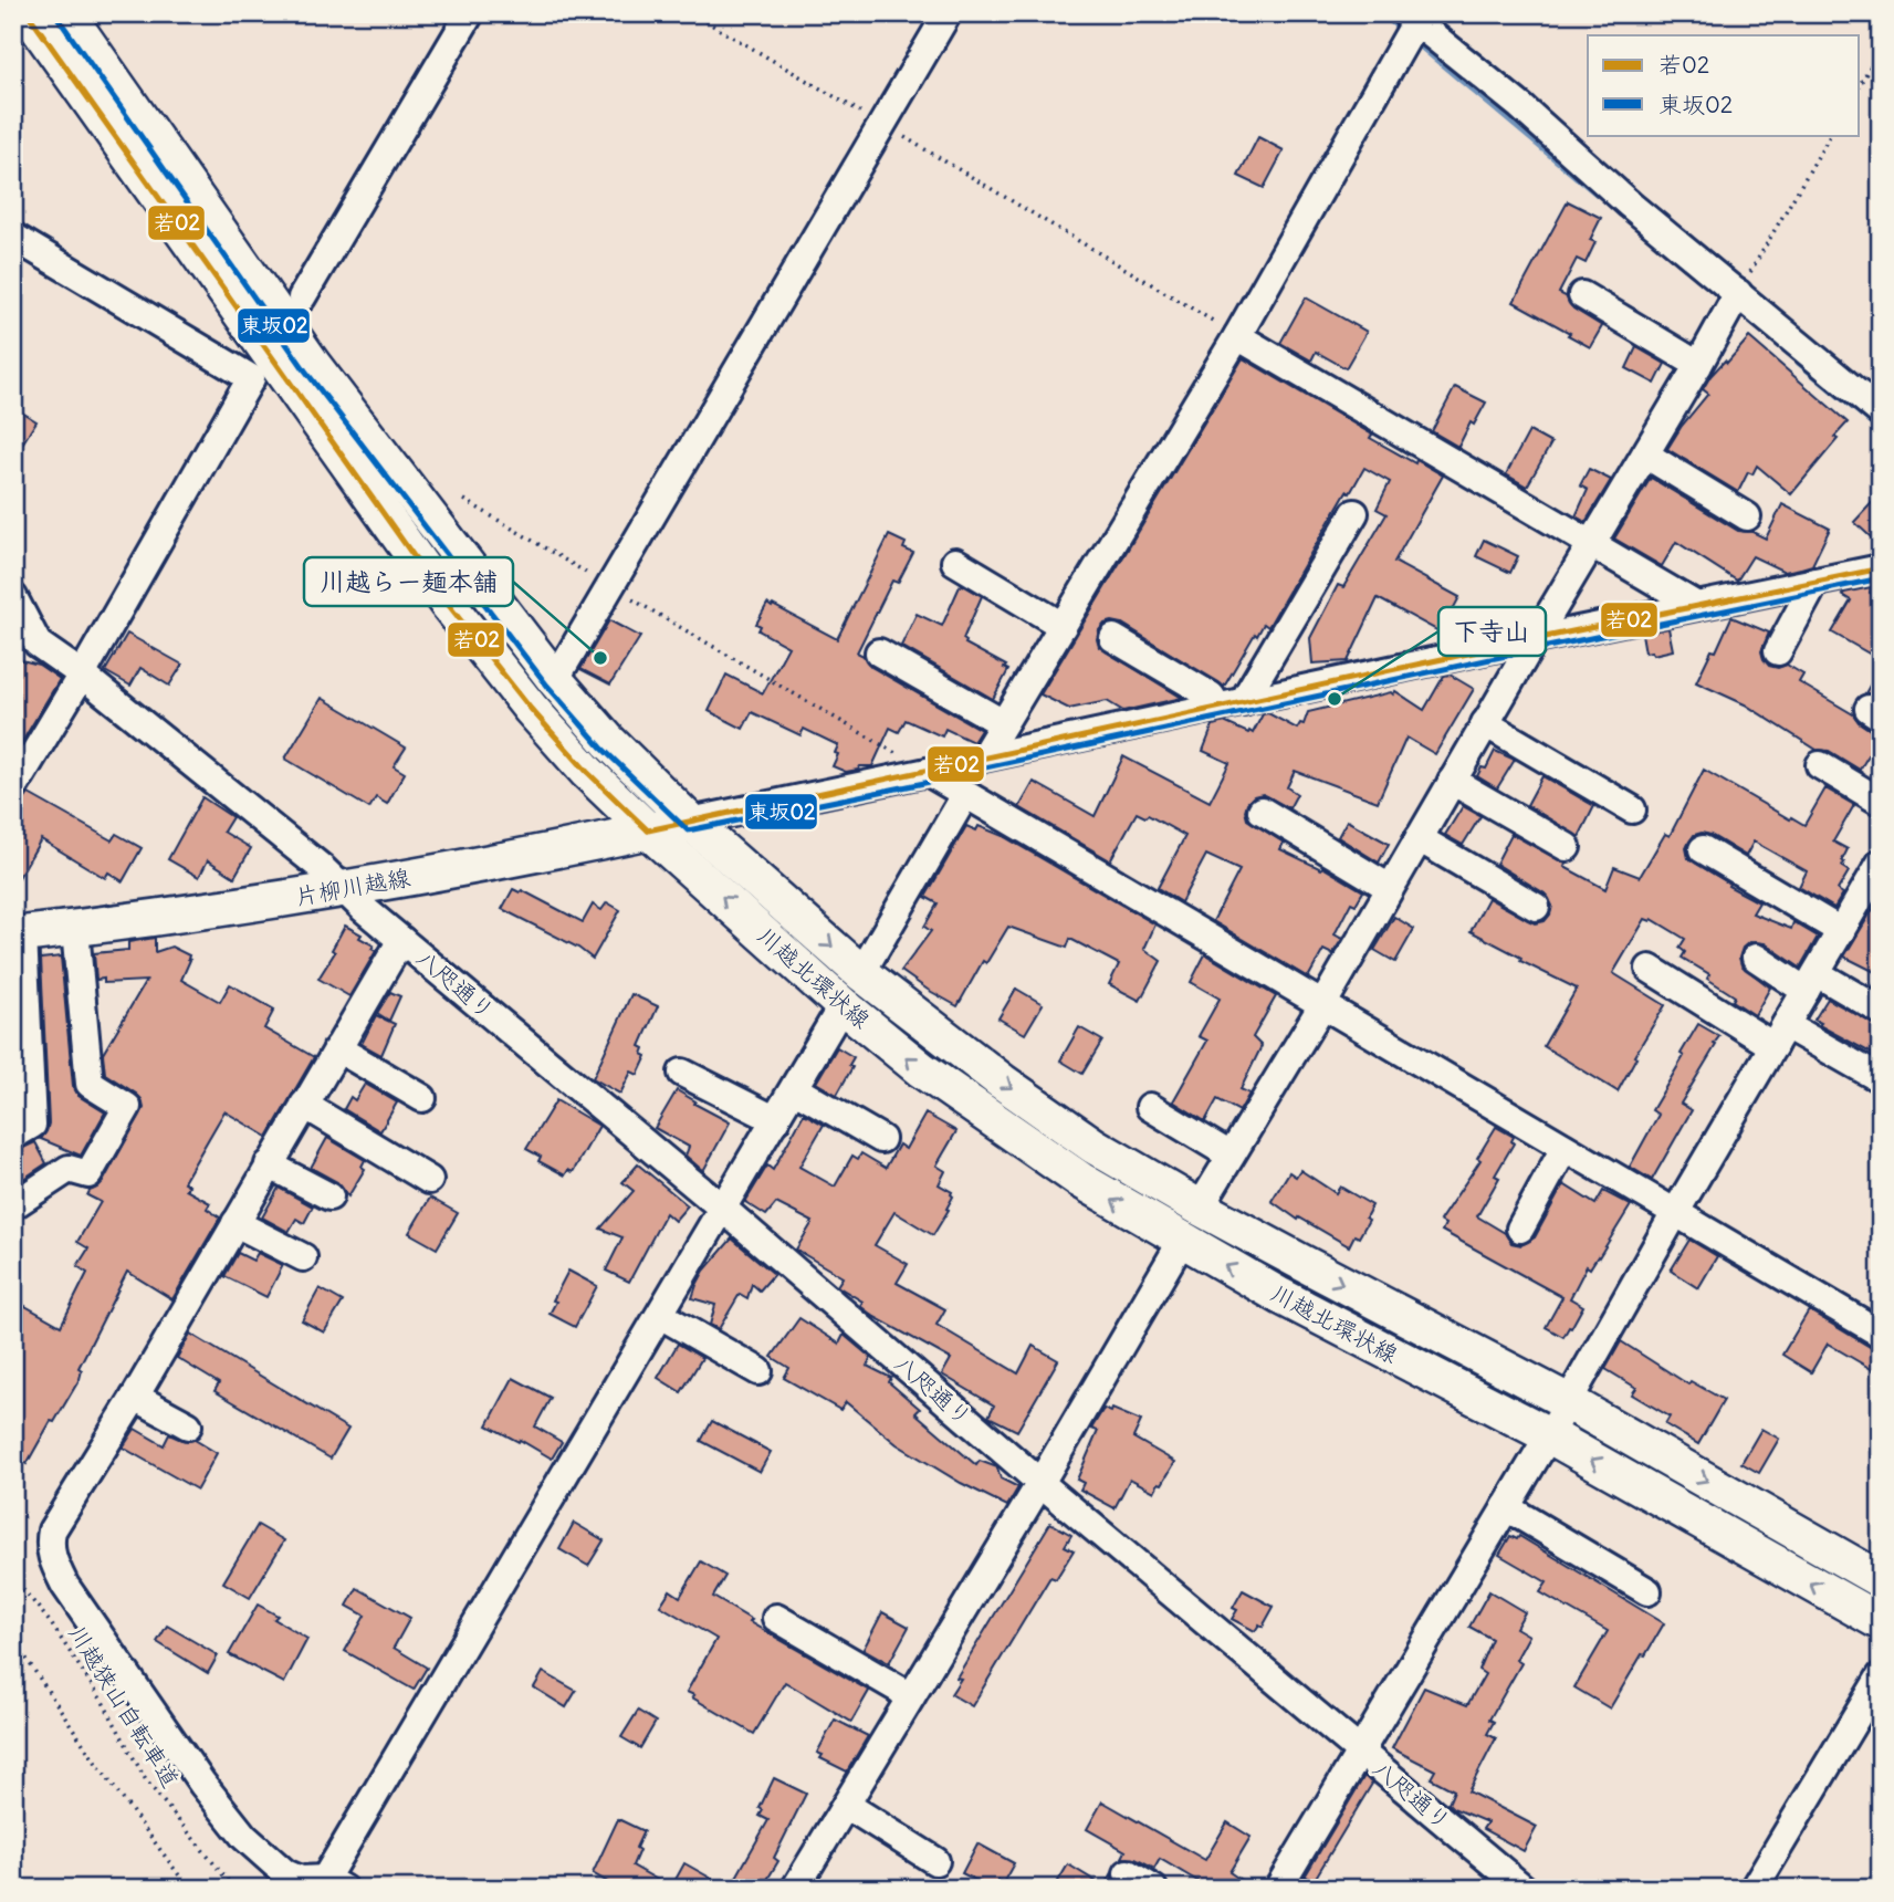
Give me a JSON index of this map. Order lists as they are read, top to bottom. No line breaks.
{"streets":{"main road":["片柳川越線","川越北環状線"],"street":["八咫通り"],"path":["川越狭山自転車道"]},"crossings":[["片柳川越線","川越北環状線"],["片柳川越線","八咫通り"]],"places":["川越らー麺本舗","下寺山"],"lines":["transit line 若02","transit line 東坂02"],"legend":["若02","東坂02"]}
